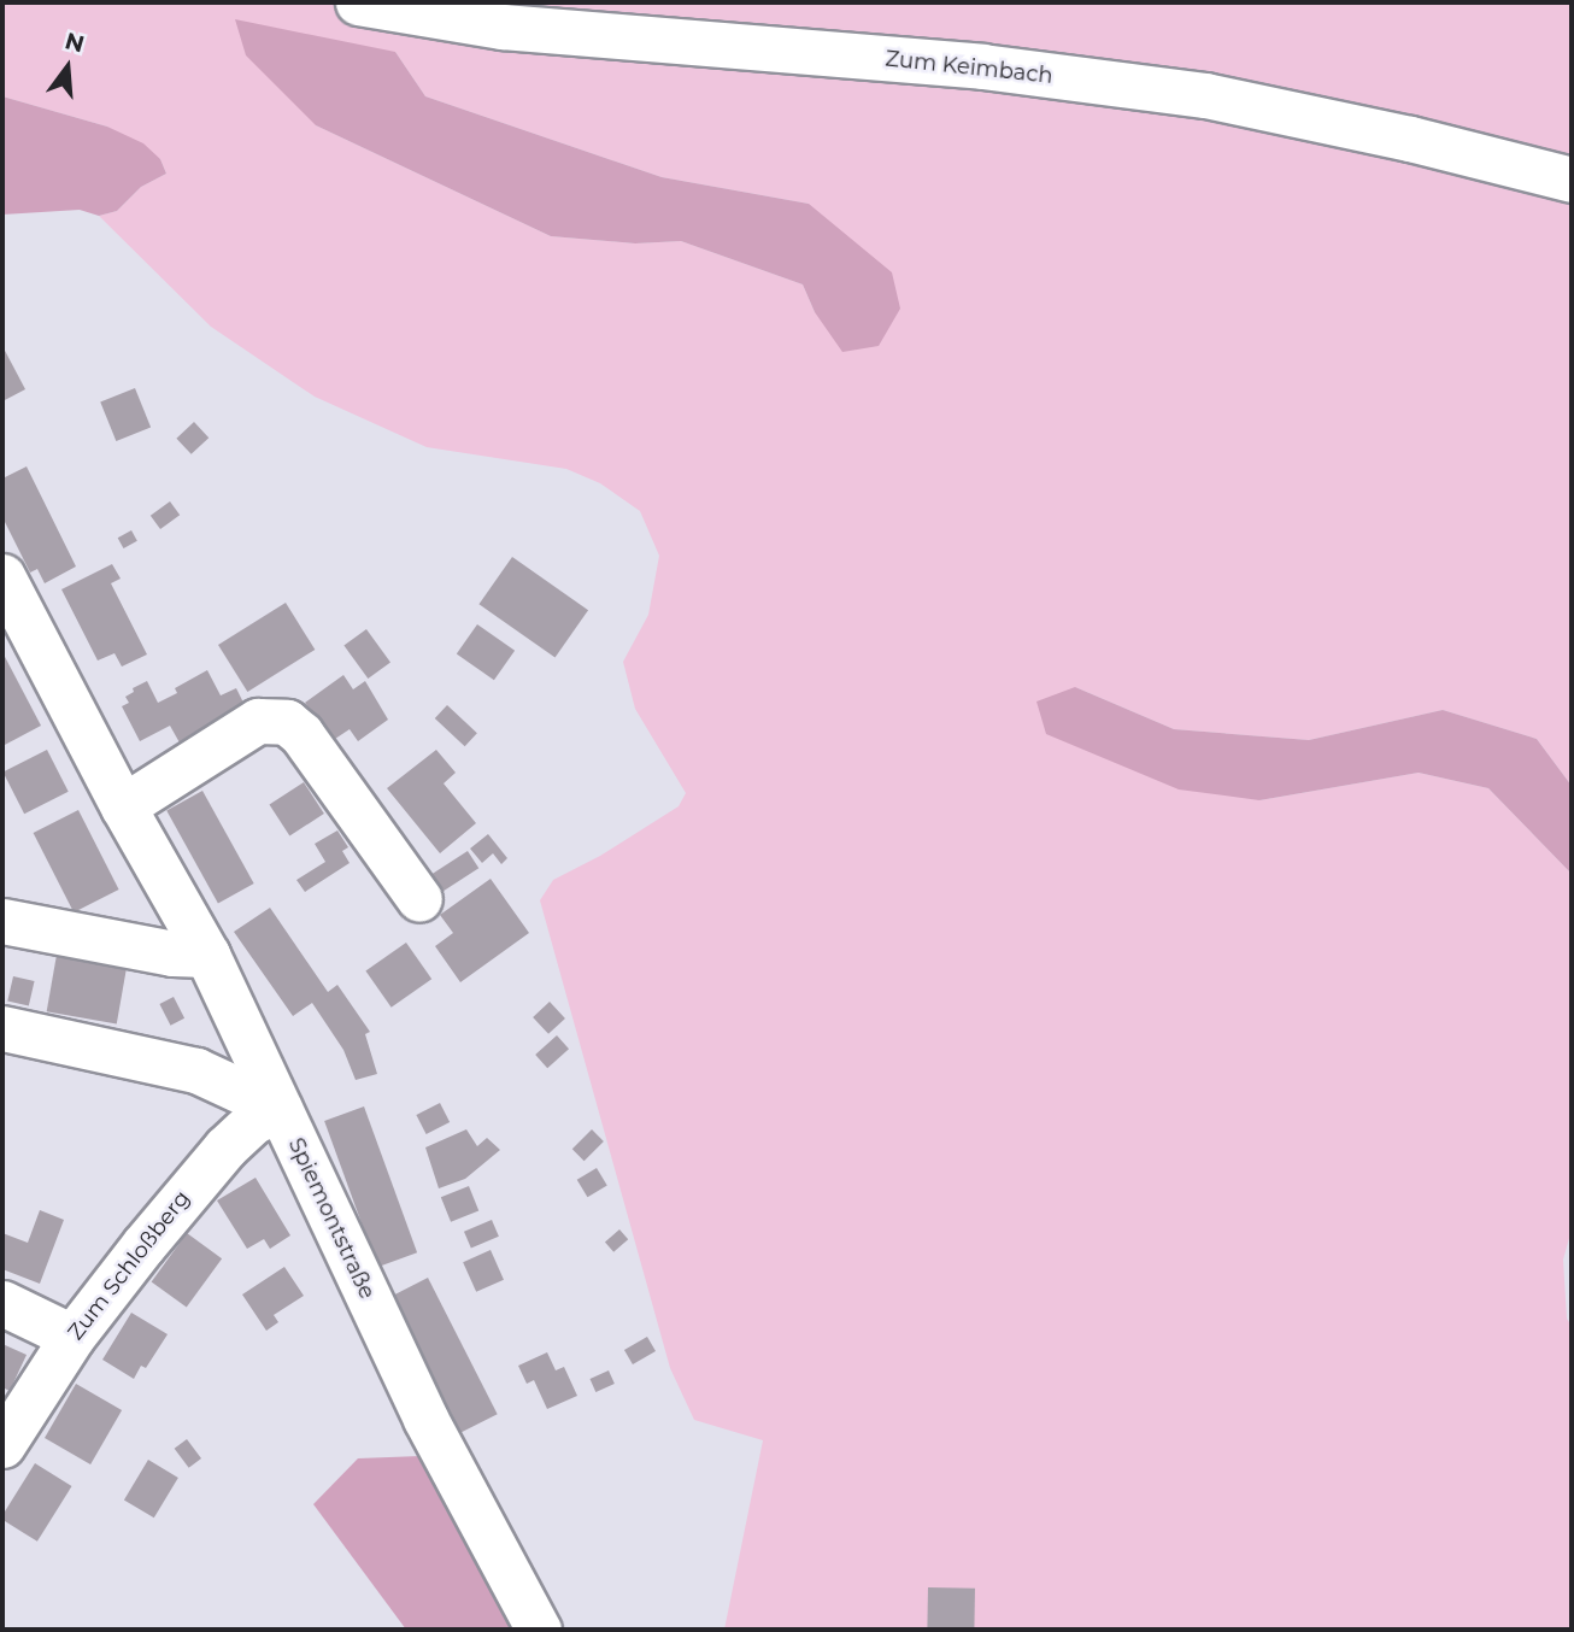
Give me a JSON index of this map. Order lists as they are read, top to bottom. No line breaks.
{"streets":{"street":["Zum Keimbach","Spiemontstraße","Zum Schloßberg"]},"crossings":[["Spiemontstraße","Zum Schloßberg"]],"north":"top"}
